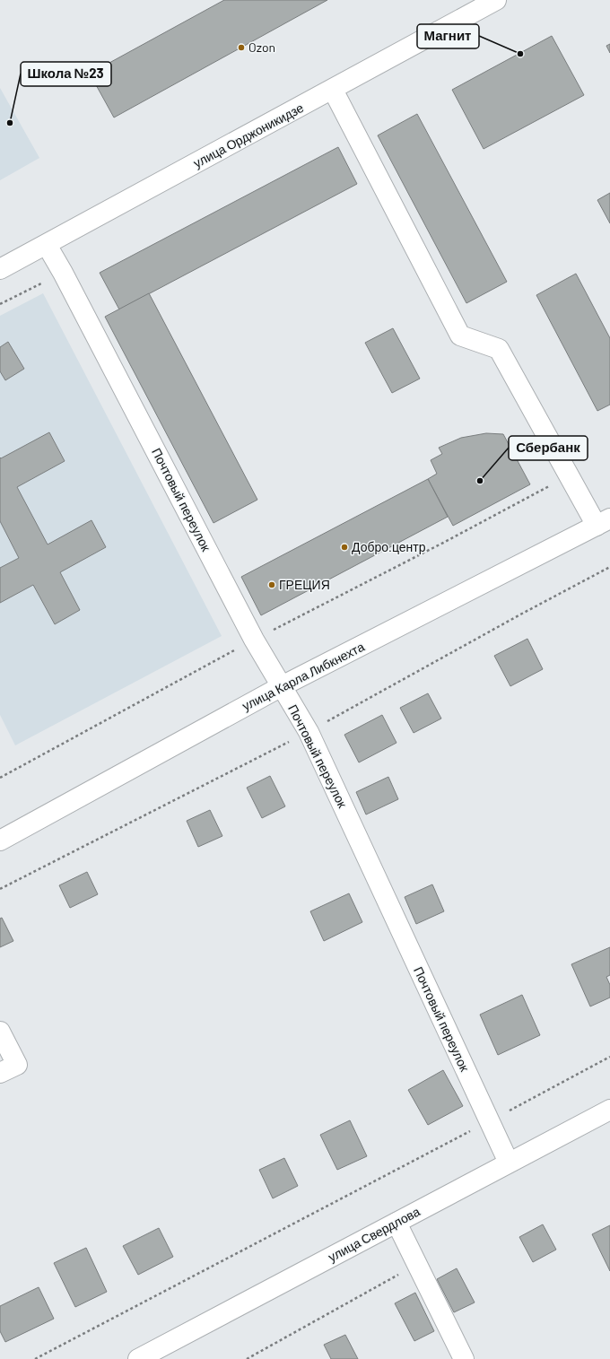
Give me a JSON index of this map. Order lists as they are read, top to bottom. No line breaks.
{"streets":{"street":["улица Орджоникидзе","Почтовый переулок","улица Карла Либкнехта","улица Свердлова"]},"crossings":[["улица Орджоникидзе","Почтовый переулок"],["Почтовый переулок","улица Карла Либкнехта"],["Почтовый переулок","улица Свердлова"]],"places":["Ozon","Магнит","Школа №23","Сбербанк","Добро.центр","ГРЕЦИЯ"]}
